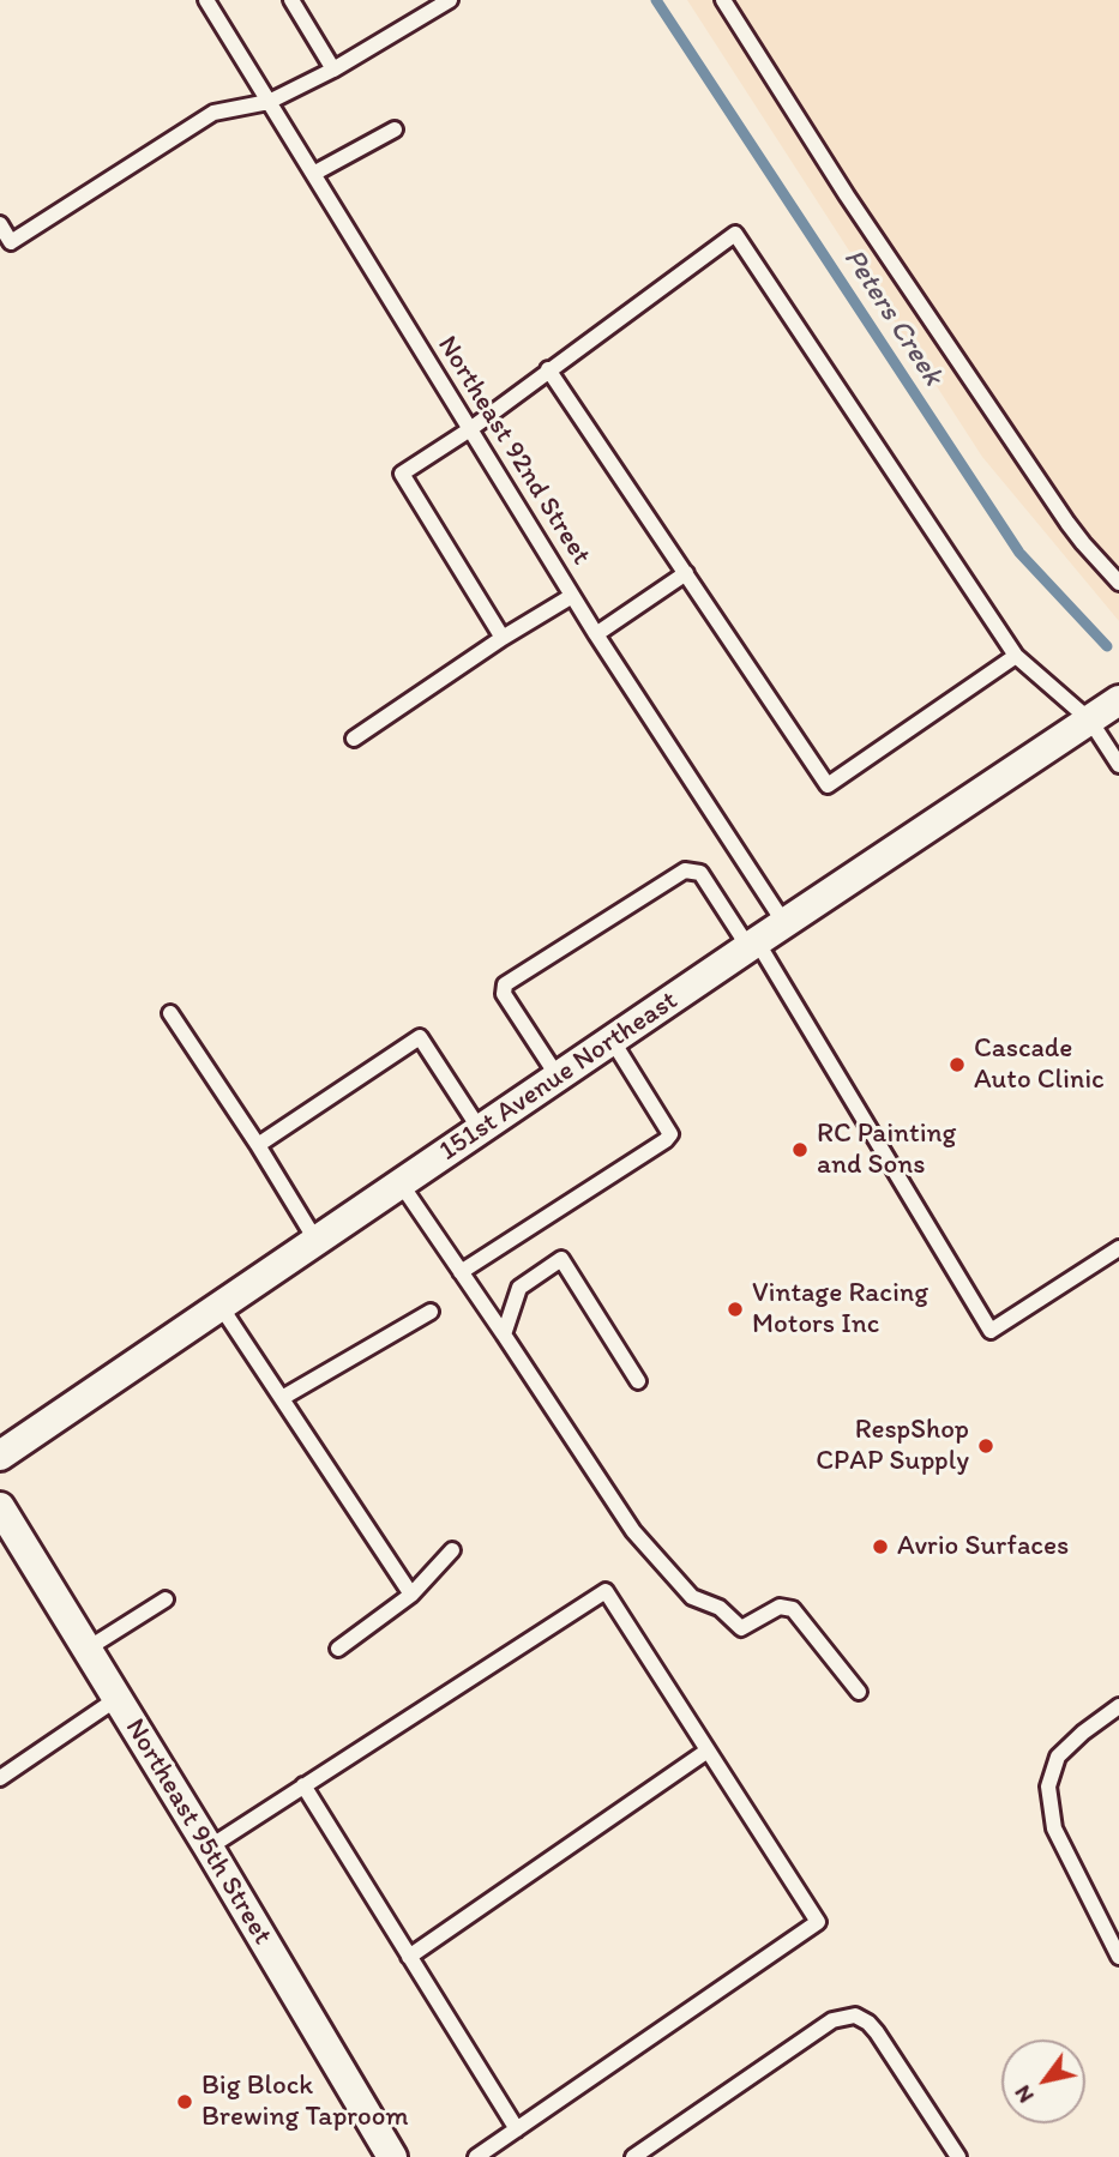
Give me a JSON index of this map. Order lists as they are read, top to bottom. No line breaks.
{"streets":{"street":["151st Avenue Northeast","Northeast 95th Street"],"lane":["Northeast 92nd Street"]},"crossings":[["Northeast 92nd Street","151st Avenue Northeast"]],"water":["Peters Creek"],"places":["Cascade Auto Clinic","RC Painting and Sons","Vintage Racing Motors Inc","RespShop CPAP Supply","Avrio Surfaces","Big Block Brewing Taproom"],"north":"bottom left"}
